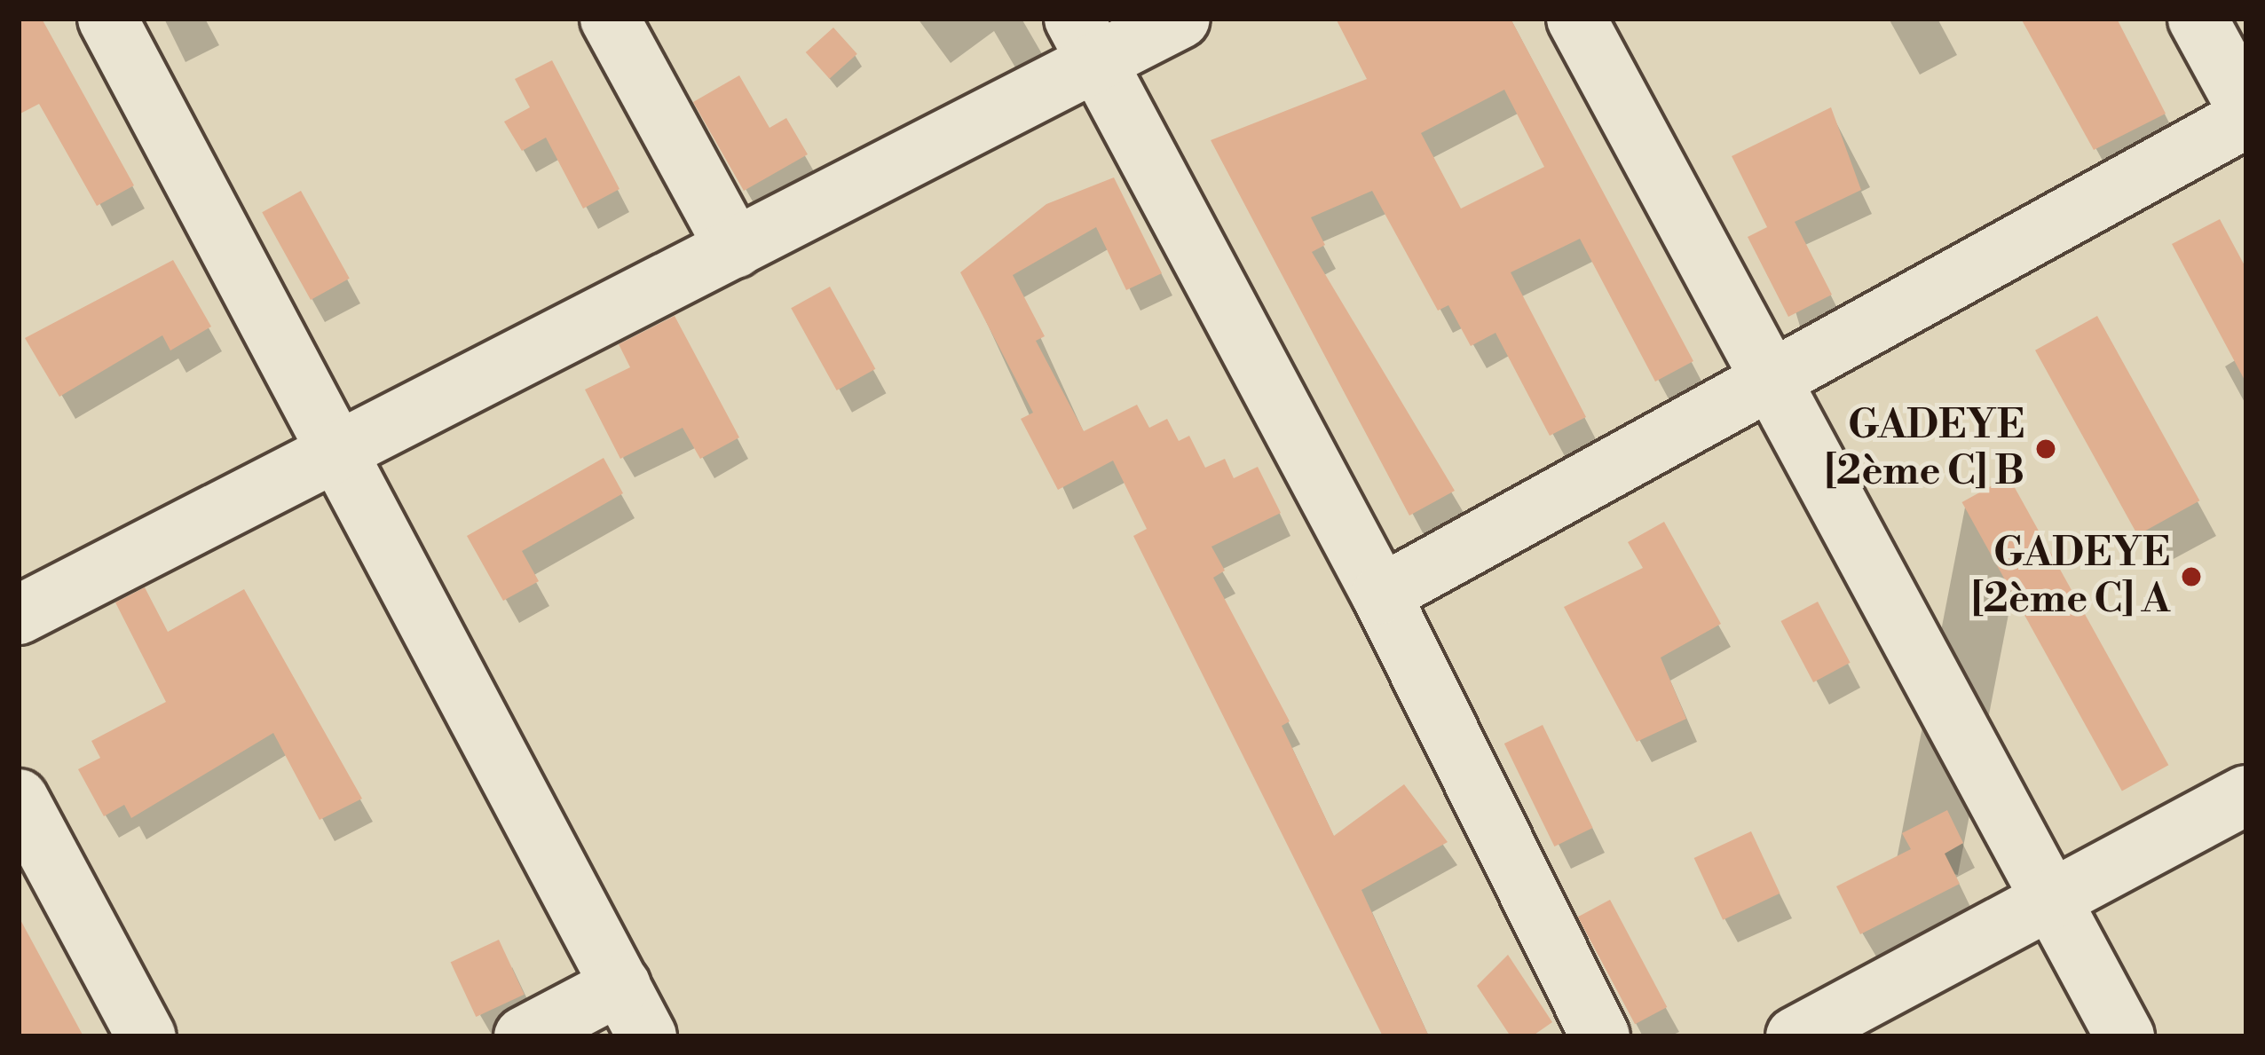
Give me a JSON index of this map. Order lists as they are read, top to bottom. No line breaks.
{"places":["GADEYE [2ème C] B","GADEYE [2ème C] A"]}
